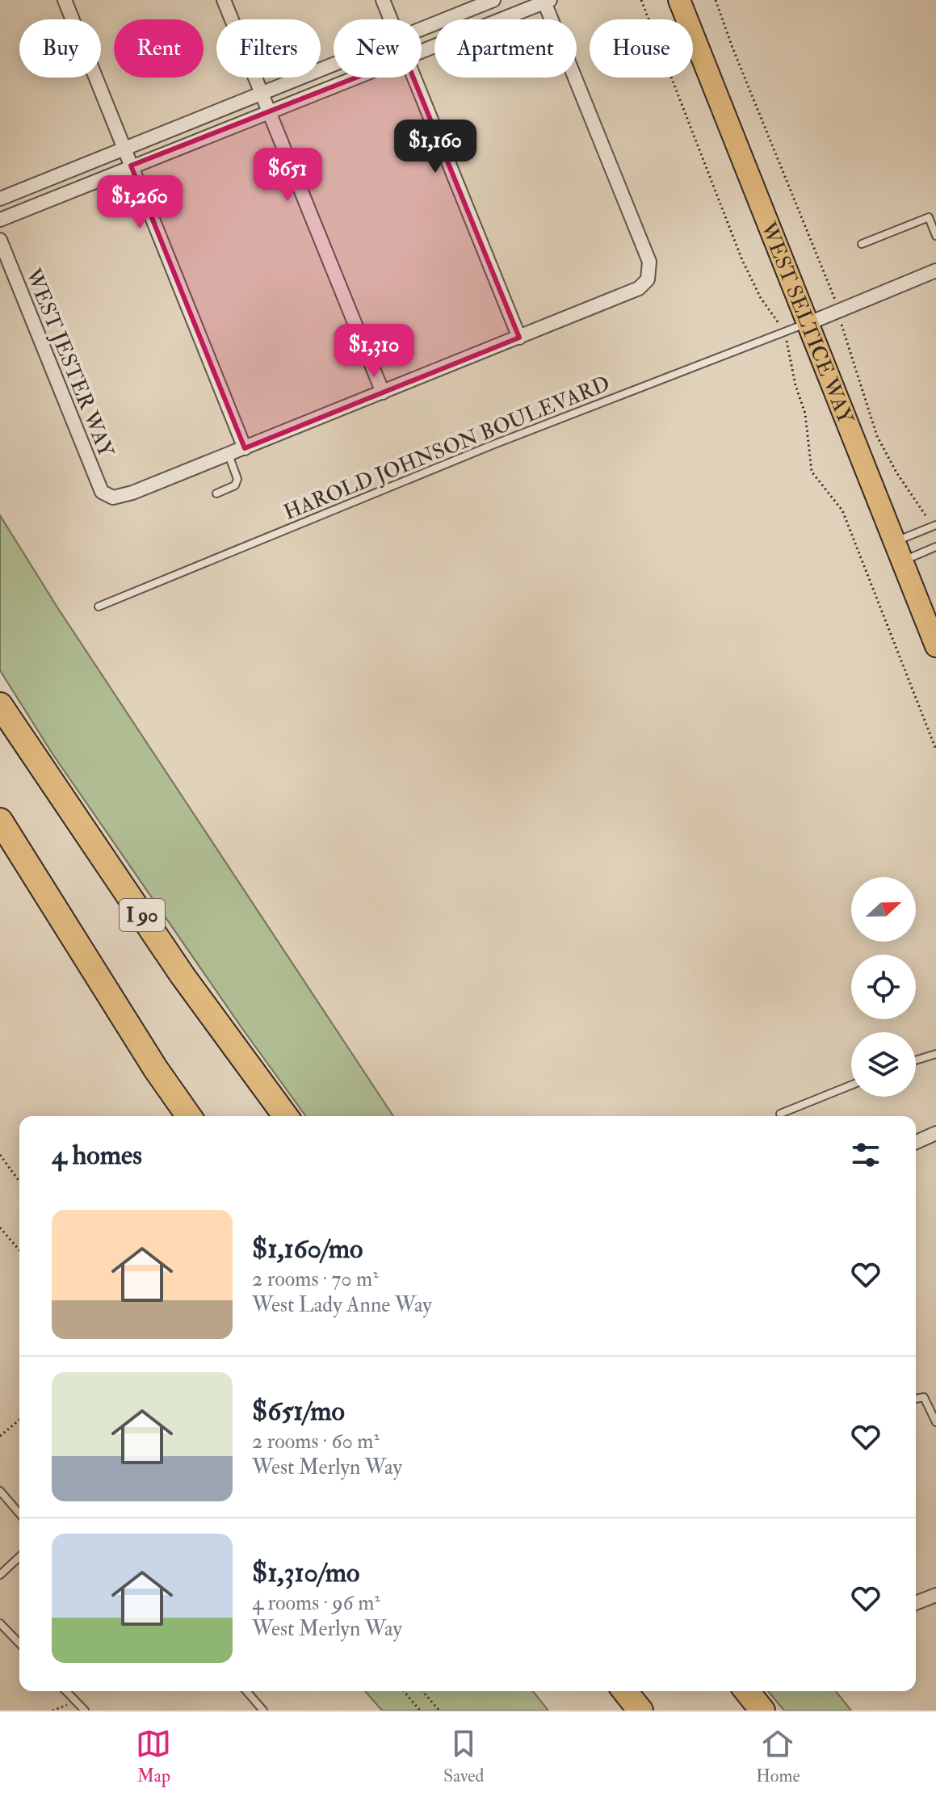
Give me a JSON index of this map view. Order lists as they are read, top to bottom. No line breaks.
{"streets":{"highway":["I 90"],"main road":["WEST SELTICE WAY"],"street":["WEST JESTER WAY"],"lane":["HAROLD JOHNSON BOULEVARD"]},"crossings":[["WEST SELTICE WAY","HAROLD JOHNSON BOULEVARD"]],"north":"right","page":{"chip":["Buy","Rent","Filters","New","Apartment","House"],"price":["$1,160","$651","$1,260","$1,310"],"heading":"4 homes","list":[{"name":"$1,160/mo","note":"2 rooms · 70 m² · West Lady Anne Way"},{"name":"$651/mo","note":"2 rooms · 60 m² · West Merlyn Way"},{"name":"$1,310/mo","note":"4 rooms · 96 m² · West Merlyn Way"}],"tabs":["Map","Saved","Home"]}}
